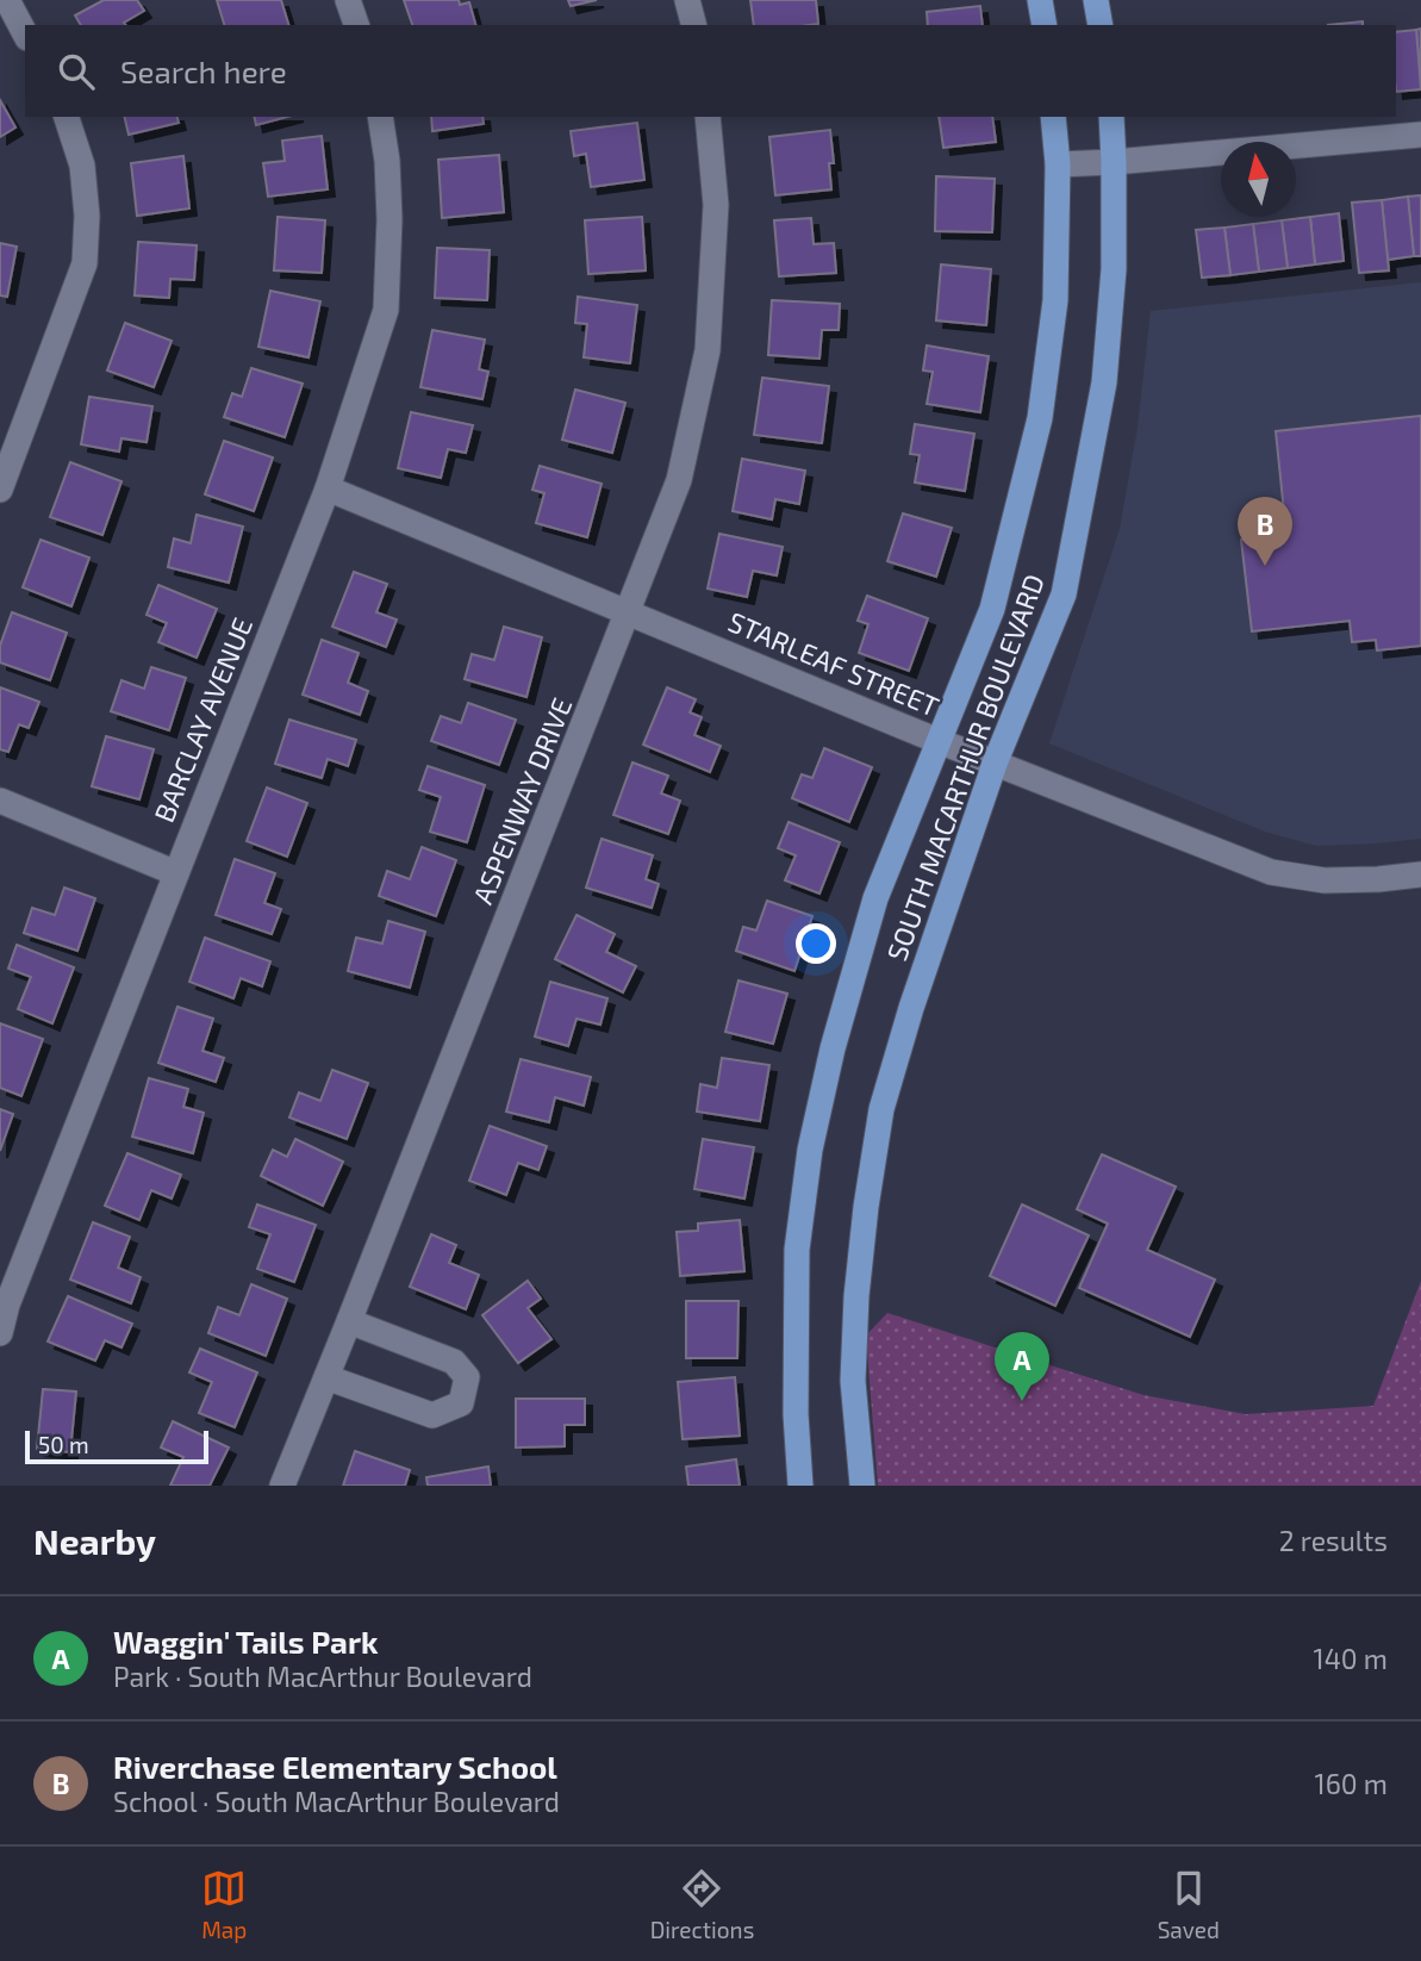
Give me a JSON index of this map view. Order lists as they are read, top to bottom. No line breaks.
{"streets":{"main road":["SOUTH MACARTHUR BOULEVARD"],"street":["STARLEAF STREET","BARCLAY AVENUE","ASPENWAY DRIVE"]},"crossings":[["STARLEAF STREET","BARCLAY AVENUE"],["STARLEAF STREET","SOUTH MACARTHUR BOULEVARD"],["STARLEAF STREET","ASPENWAY DRIVE"]],"scale_bar":"50 m","north":"top","page":{"search":"Search here","pins":["B","A"],"scale":"50 m","heading":["Nearby","2 results"],"list":[{"mark":"A","name":"Waggin' Tails Park","note":"Park · South MacArthur Boulevard","value":"140 m"},{"mark":"B","name":"Riverchase Elementary School","note":"School · South MacArthur Boulevard","value":"160 m"}],"nav":["Map","Directions","Saved"]}}
